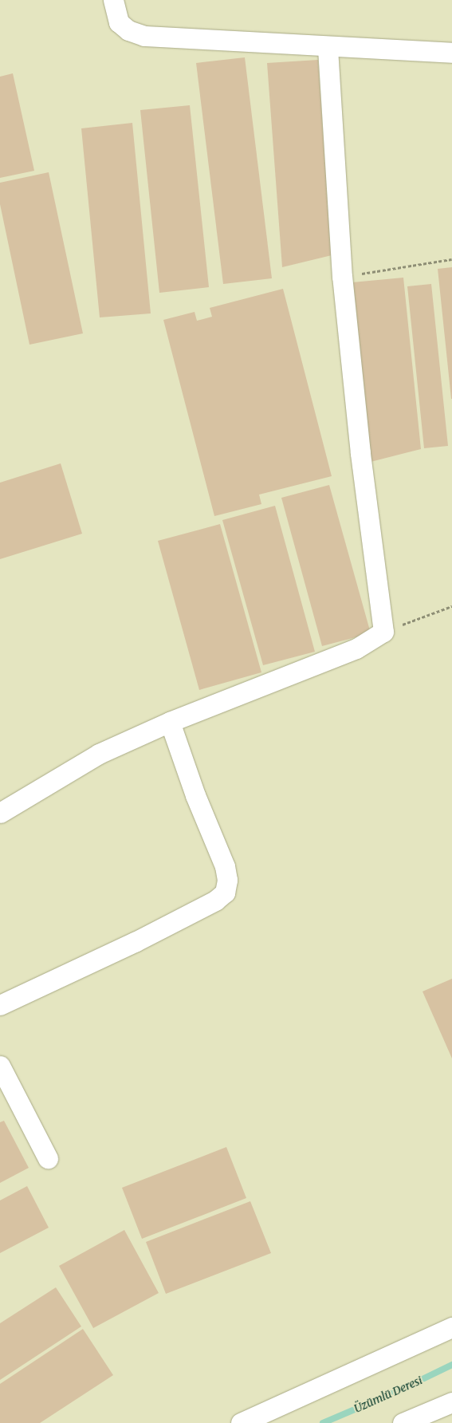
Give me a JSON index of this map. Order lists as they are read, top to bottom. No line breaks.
{"water":["Üzümlü Deresi"]}
